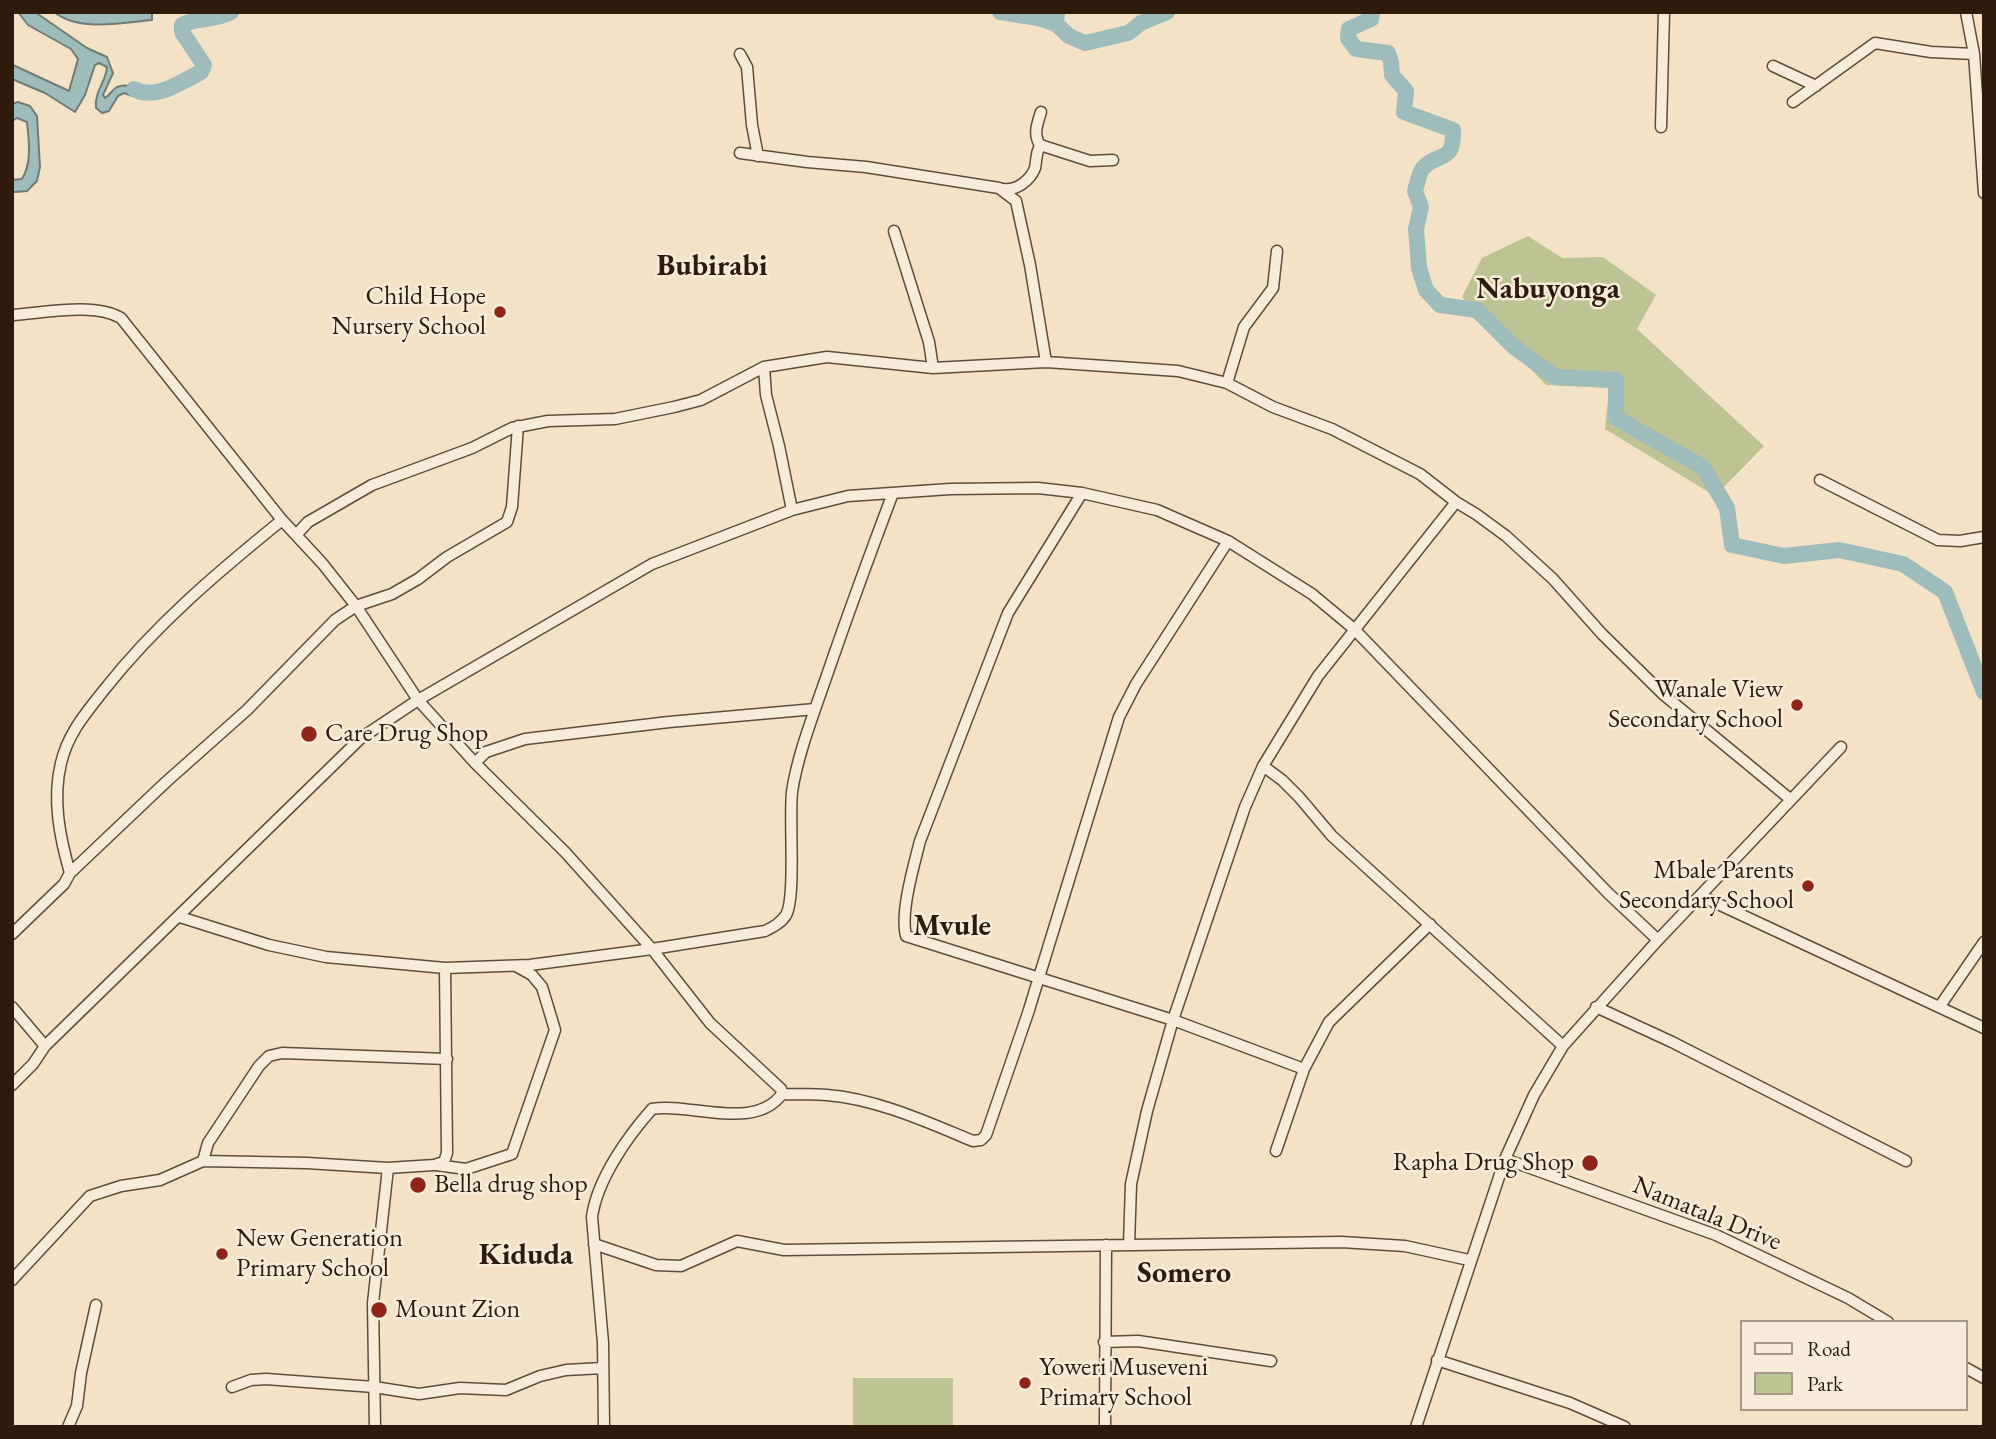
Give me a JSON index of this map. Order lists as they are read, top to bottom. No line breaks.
{"streets":{"street":["Namatala Drive"]},"districts":["Bubirabi","Nabuyonga","Mvule","Kiduda","Somero"],"places":["Child Hope Nursery School","Wanale View Secondary School","Care Drug Shop","Mbale Parents Secondary School","Rapha Drug Shop","Bella drug shop","New Generation Primary School","Mount Zion","Yoweri Museveni Primary School"],"legend":["Road","Park"]}
